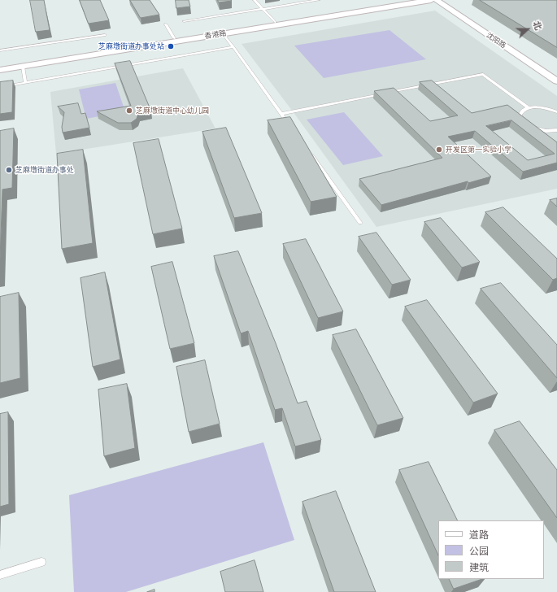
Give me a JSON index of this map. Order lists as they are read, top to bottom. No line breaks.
{"streets":{"main road":["香港路"],"street":["沈阳路"]},"places":["芝麻墩街道办事处站","芝麻墩街道中心幼儿园","开发区第一实验小学","芝麻墩街道办事处"],"legend":["道路","公园","建筑"],"north":"right"}
